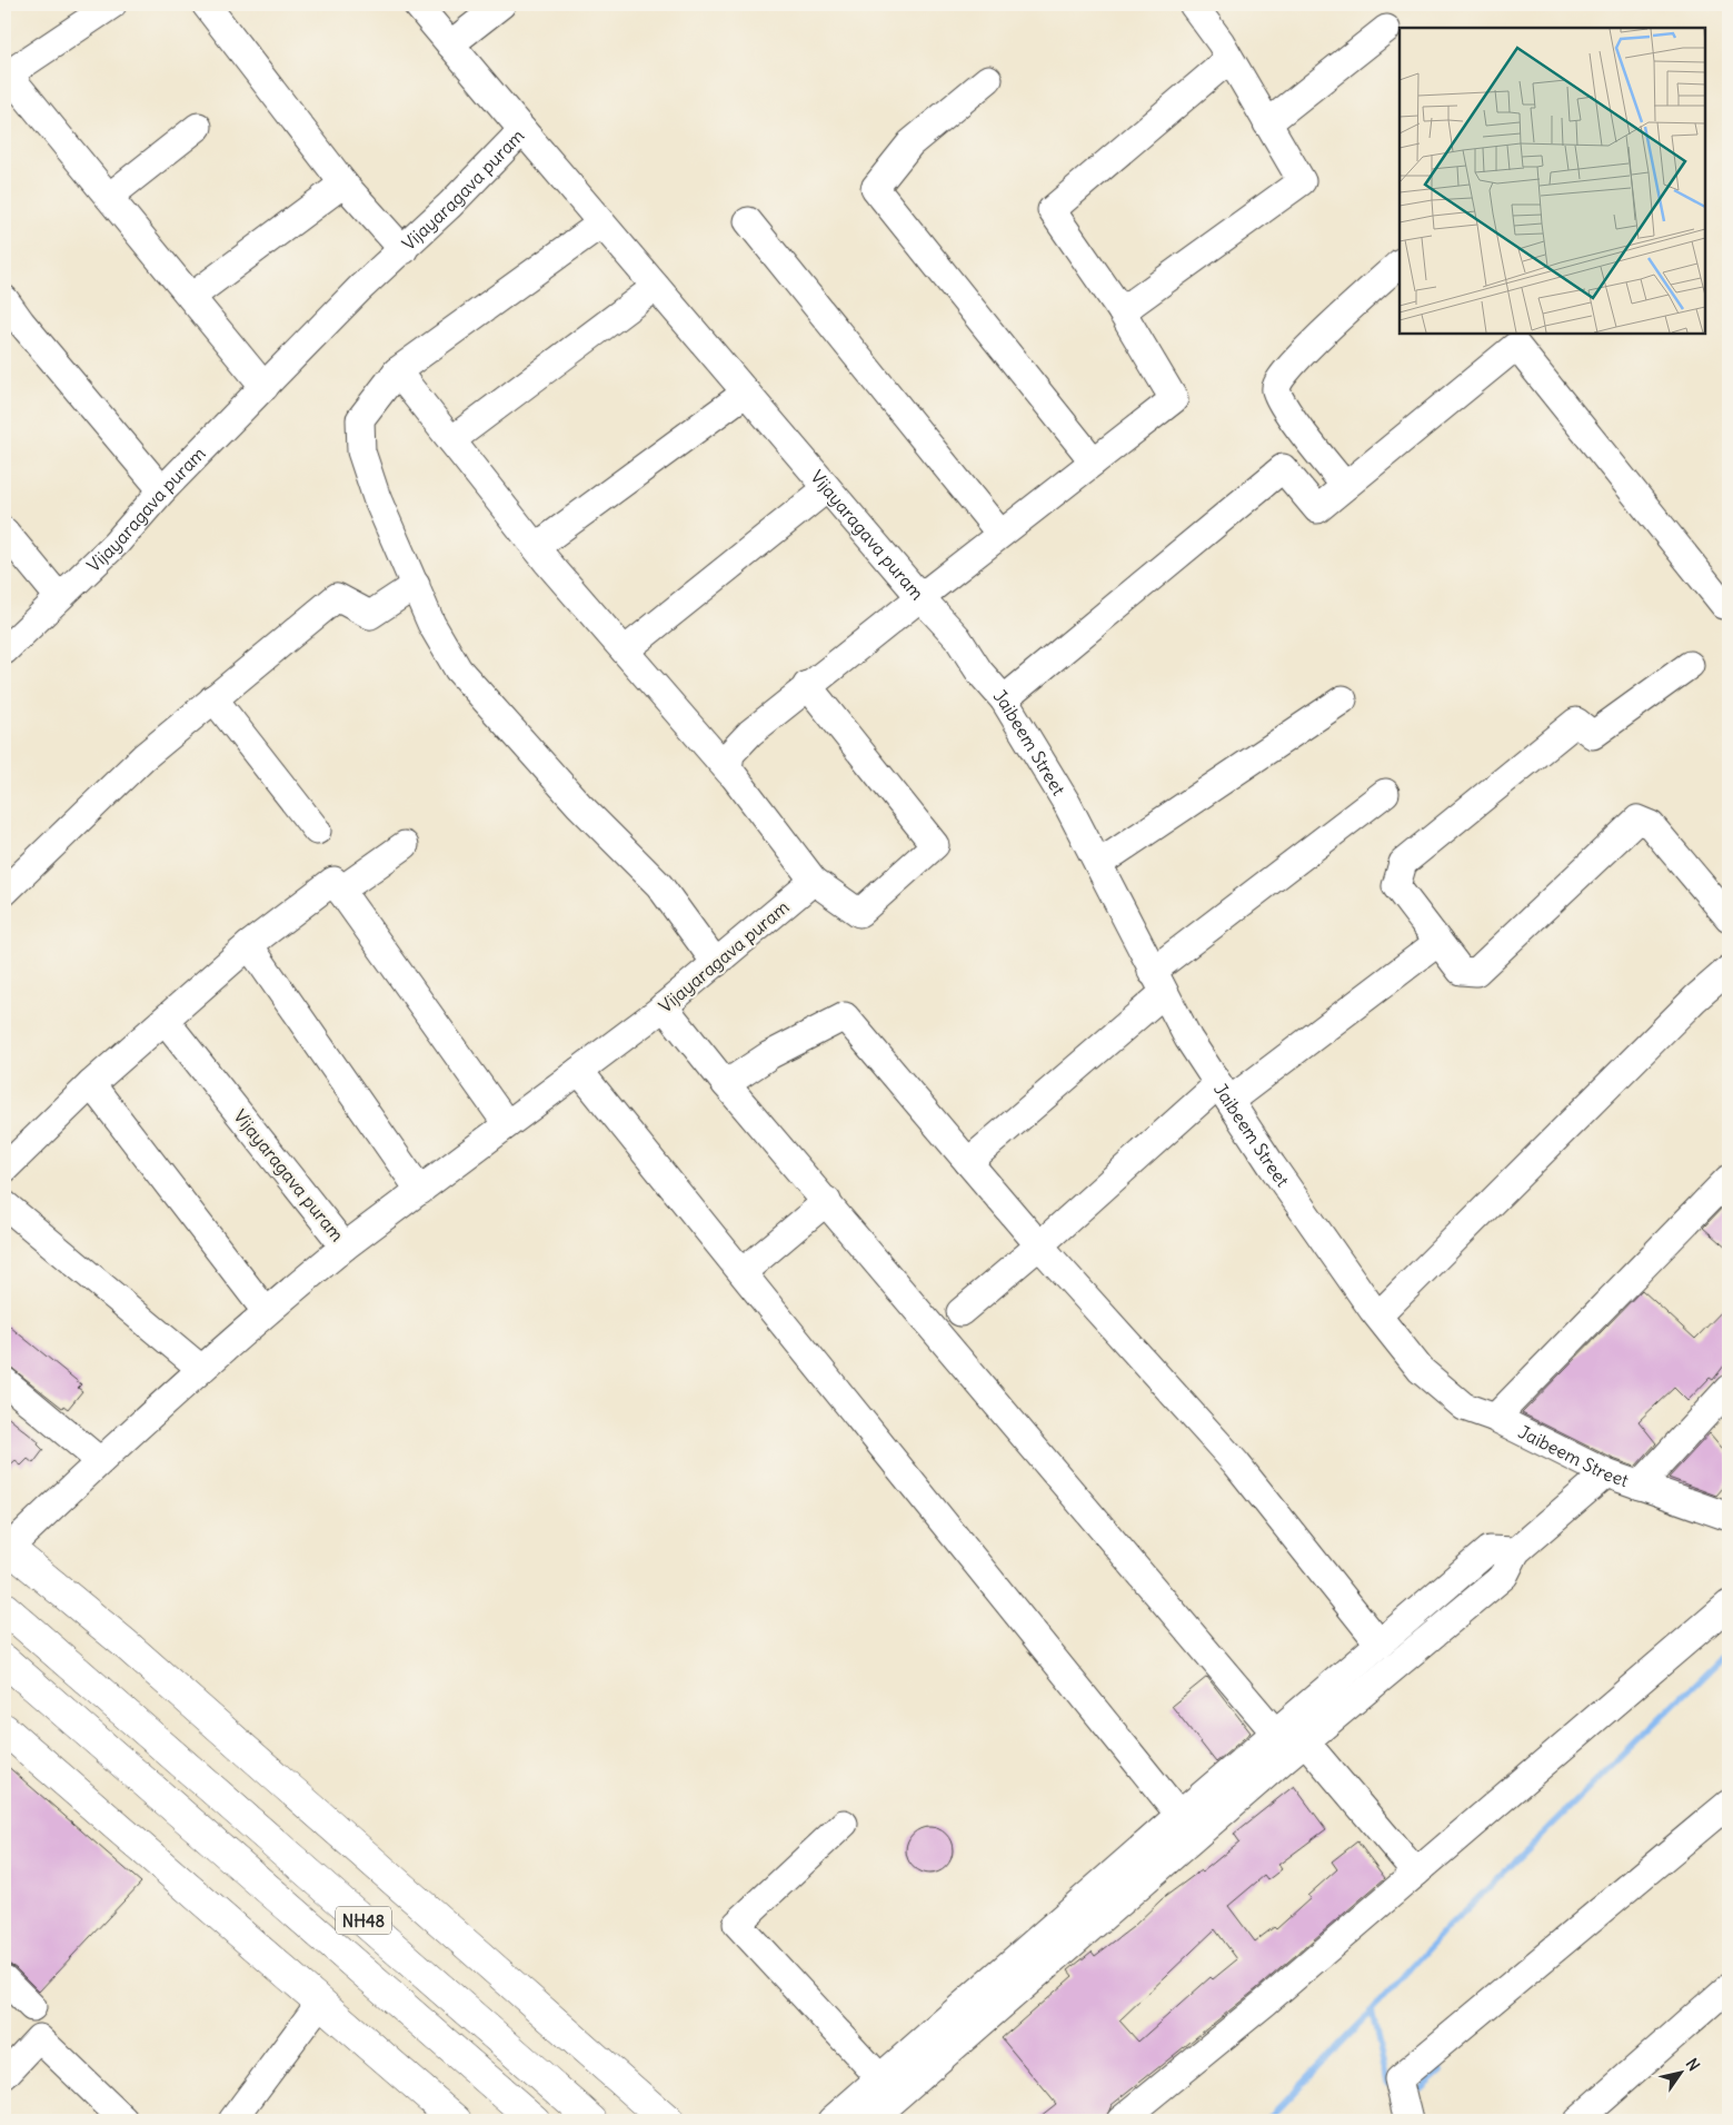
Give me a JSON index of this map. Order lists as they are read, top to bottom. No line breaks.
{"streets":{"main road":["NH48"],"street":["Vijayaragava puram","Jaibeem Street"]},"crossings":[["Vijayaragava puram","Jaibeem Street"]],"north":"top right"}
